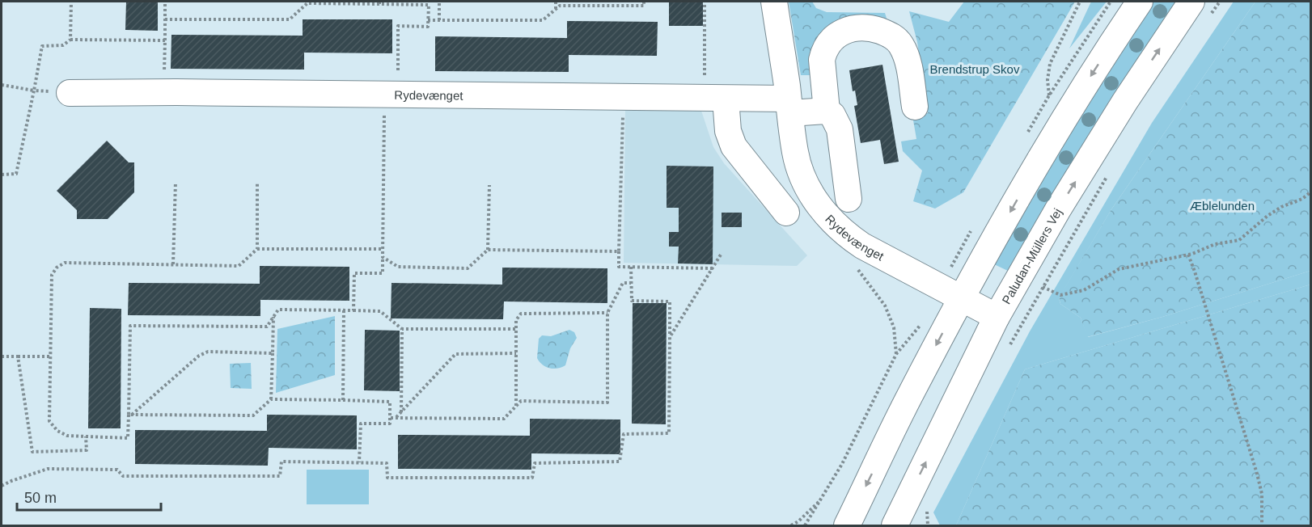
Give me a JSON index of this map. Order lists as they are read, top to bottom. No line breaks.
{"streets":{"street":["Rydevænget","Paludan-Müllers Vej"]},"crossings":[["Rydevænget","Paludan-Müllers Vej"]],"parks":["Brendstrup Skov","Æblelunden"],"scale_bar":"50 m"}
